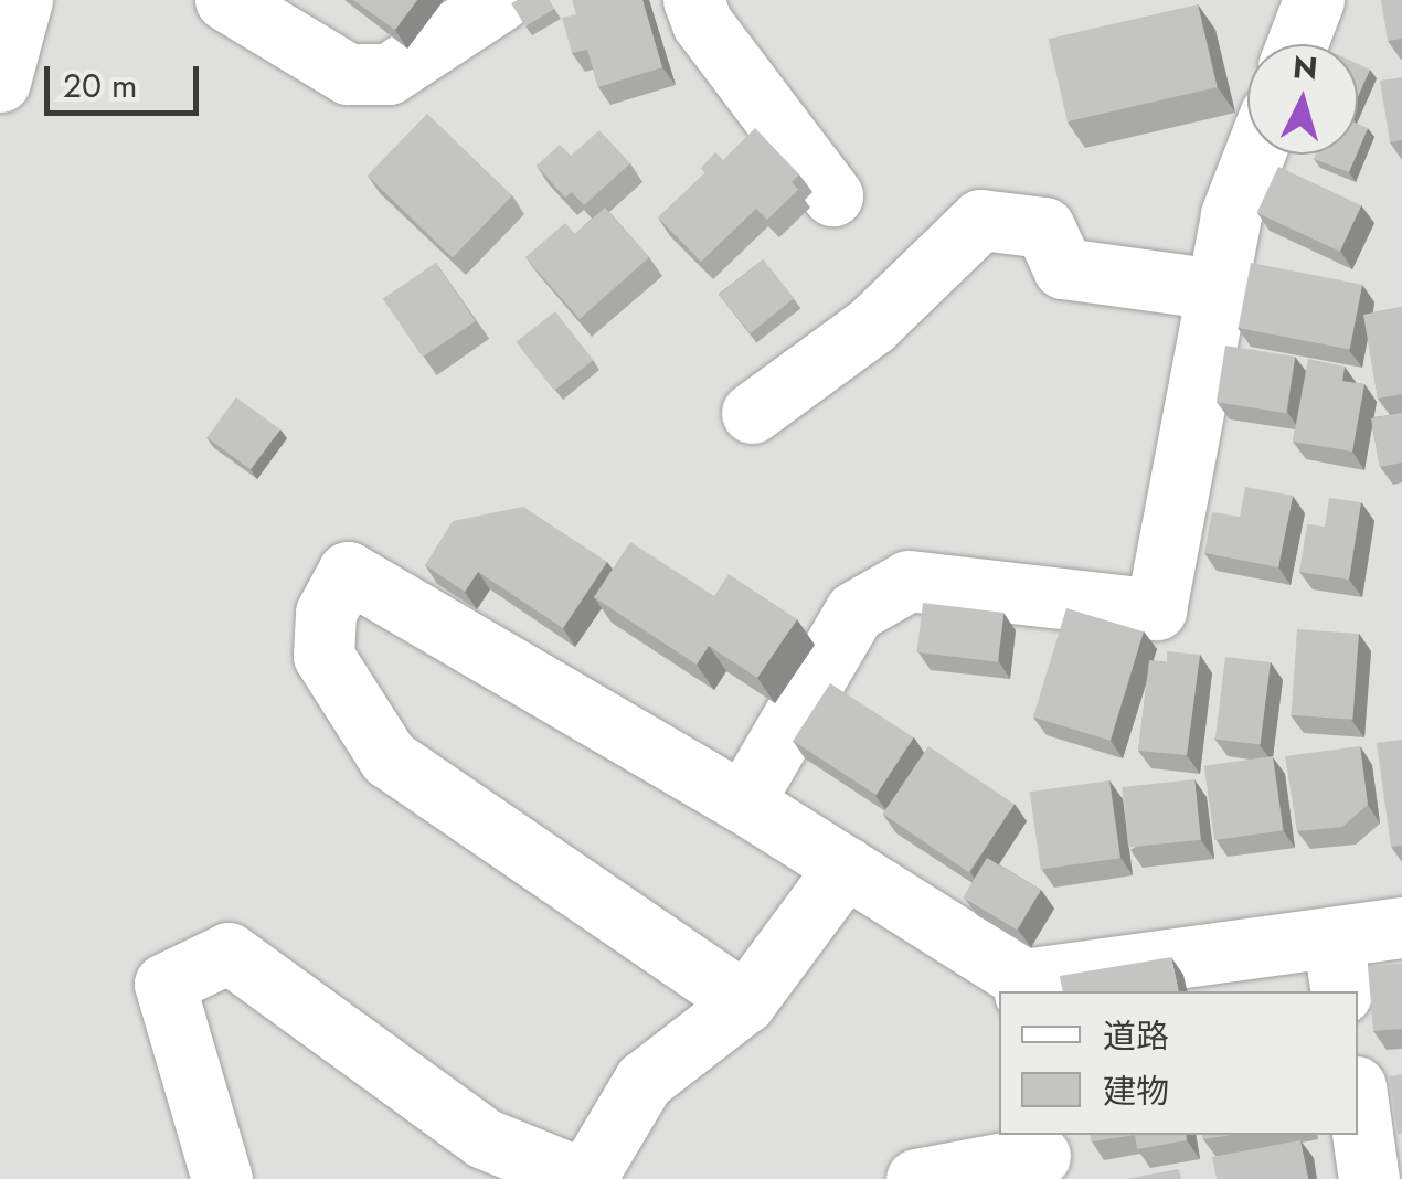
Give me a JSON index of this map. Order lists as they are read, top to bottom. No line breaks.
{"legend":["道路","建物"],"scale_bar":"20 m","north":"top"}
